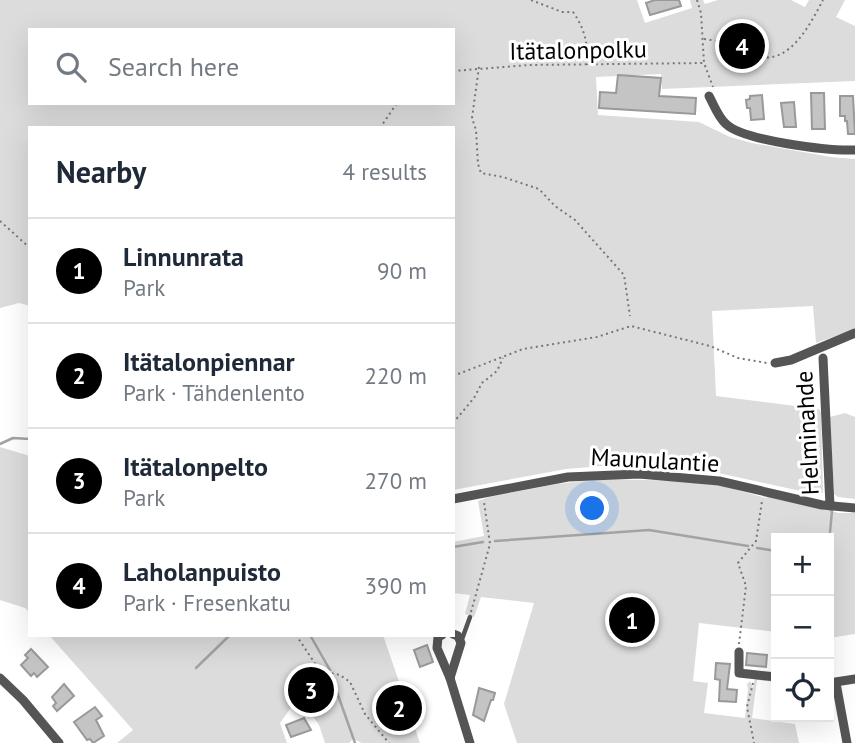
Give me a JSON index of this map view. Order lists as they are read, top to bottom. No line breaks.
{"streets":{"street":["Helminahde","Maunulantie"],"path":["Itätalonpolku"]},"crossings":[["Helminahde","Maunulantie"]],"page":{"pins":["4","1","3","2"],"search":"Search here","heading":["Nearby","4 results"],"list":[{"mark":"1","name":"Linnunrata","note":"Park","value":"90 m"},{"mark":"2","name":"Itätalonpiennar","note":"Park · Tähdenlento","value":"220 m"},{"mark":"3","name":"Itätalonpelto","note":"Park","value":"270 m"},{"mark":"4","name":"Laholanpuisto","note":"Park · Fresenkatu","value":"390 m"}],"map_buttons":["+","−"]}}
